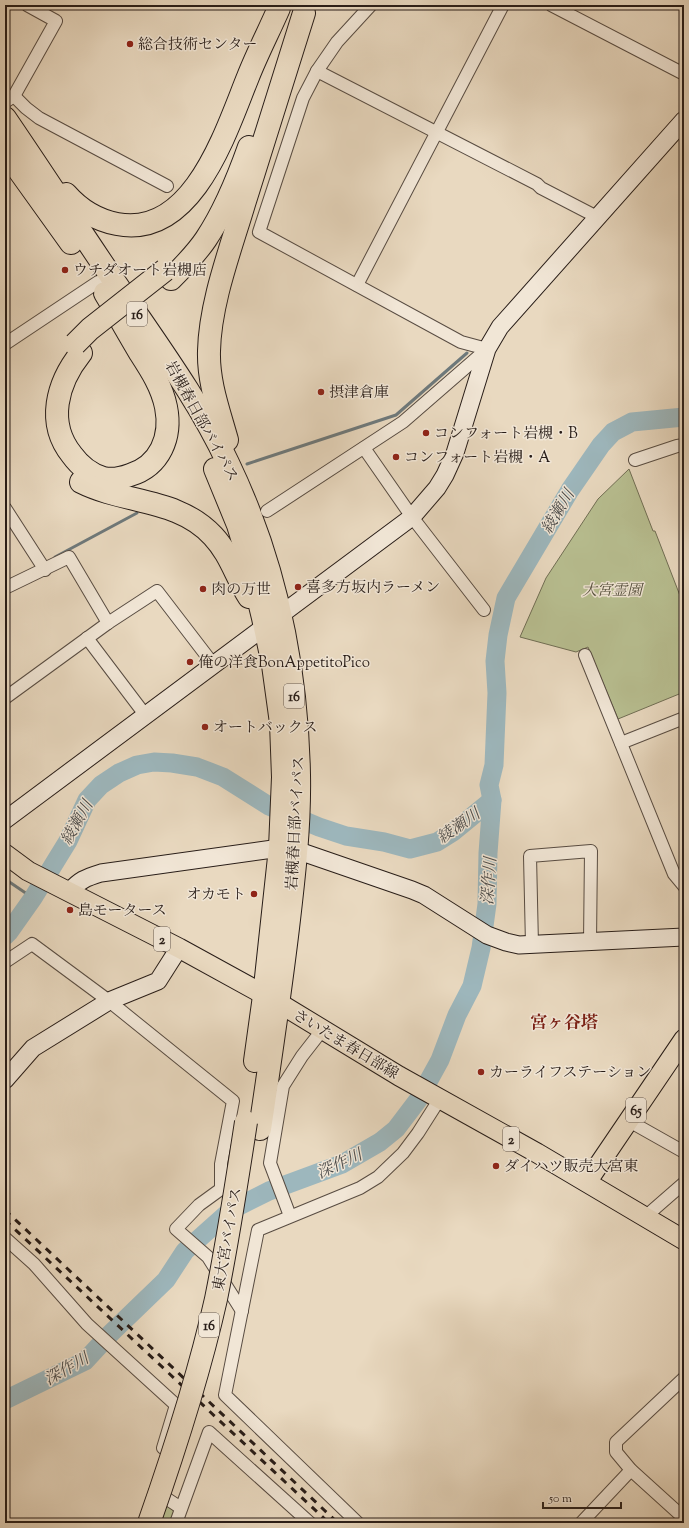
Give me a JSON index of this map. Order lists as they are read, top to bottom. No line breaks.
{"streets":{"highway":["16","岩槻春日部バイパス","東大宮バイパス"],"main road":["2","さいたま春日部線","65"]},"crossings":[["岩槻春日部バイパス","さいたま春日部線"],["岩槻春日部バイパス","東大宮バイパス"],["さいたま春日部線","65"],["さいたま春日部線","東大宮バイパス"]],"districts":["宮ヶ谷塔"],"water":["綾瀬川","深作川"],"parks":["大宮霊園"],"places":["総合技術センター","ウチダオート岩槻店","摂津倉庫","コンフォート岩槻・B","コンフォート岩槻・A","喜多方坂内ラーメン","肉の万世","俺の洋食BonAppetitoPico","オートバックス","オカモト","島モータース","カーライフステーション","ダイハツ販売大宮東"],"scale_bar":"50 m"}
